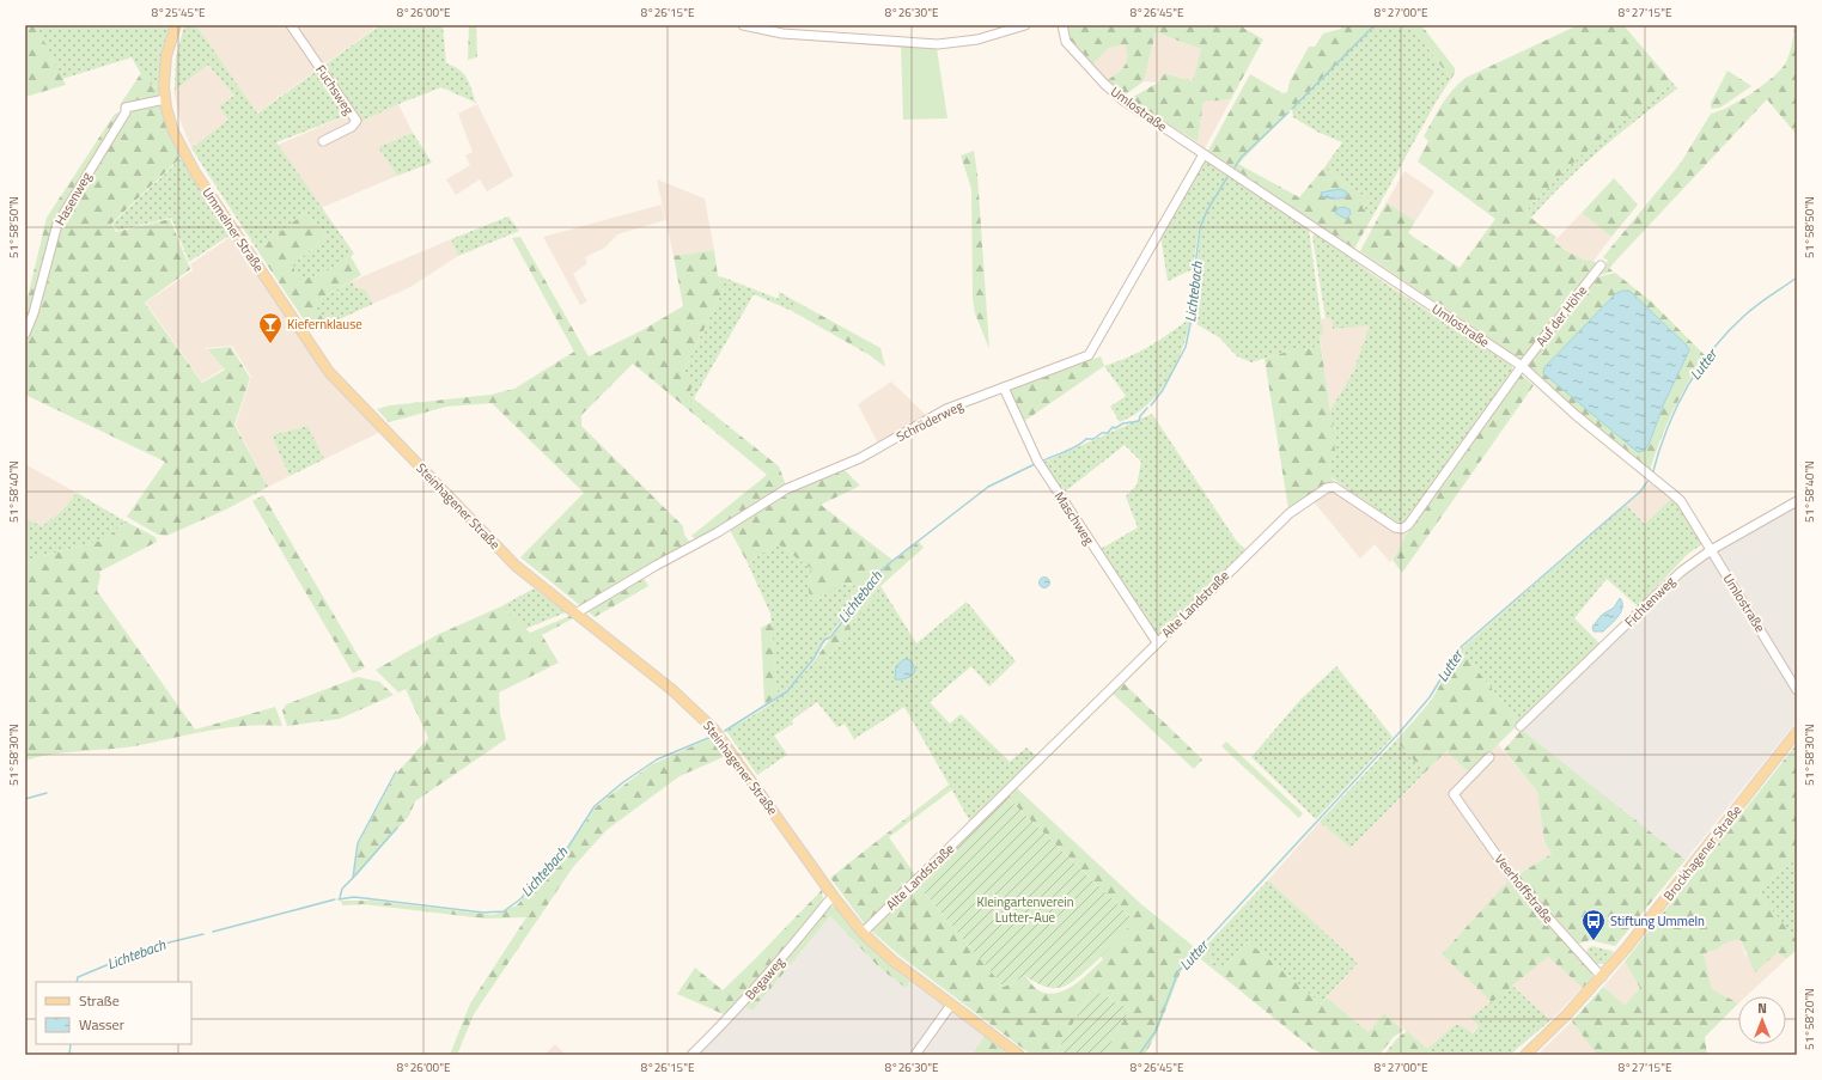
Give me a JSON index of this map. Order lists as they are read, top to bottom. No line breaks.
{"streets":{"main road":["Ummelner Straße","Steinhagener Straße","Brockhagener Straße"],"street":["Fuchsweg","Umlostraße","Hasenweg","Auf der Höhe","Schröderweg","Maschweg","Fichtenweg","Alte Landstraße","Veerhoffstraße","Begaweg"]},"crossings":[["Umlostraße","Auf der Höhe"],["Umlostraße","Schröderweg"],["Umlostraße","Fichtenweg"],["Umlostraße","Alte Landstraße"],["Hasenweg","Ummelner Straße"],["Ummelner Straße","Steinhagener Straße"],["Auf der Höhe","Alte Landstraße"],["Schröderweg","Steinhagener Straße"],["Schröderweg","Maschweg"],["Steinhagener Straße","Alte Landstraße"],["Steinhagener Straße","Begaweg"],["Maschweg","Alte Landstraße"],["Brockhagener Straße","Veerhoffstraße"]],"water":["Lichtebach","Lutter"],"parks":["Kleingartenverein Lutter-Aue"],"places":{"bar":["Kiefernklause"],"bus stop":["Stiftung Ummeln"]},"legend":["Straße","Wasser"],"north":"top","coordinates":["8°25'45\"E","8°26'00\"E","8°26'15\"E","8°26'30\"E","8°26'45\"E","8°27'00\"E","8°27'15\"E","51°58'50\"N","51°58'40\"N","51°58'30\"N","51°58'20\"N"]}
